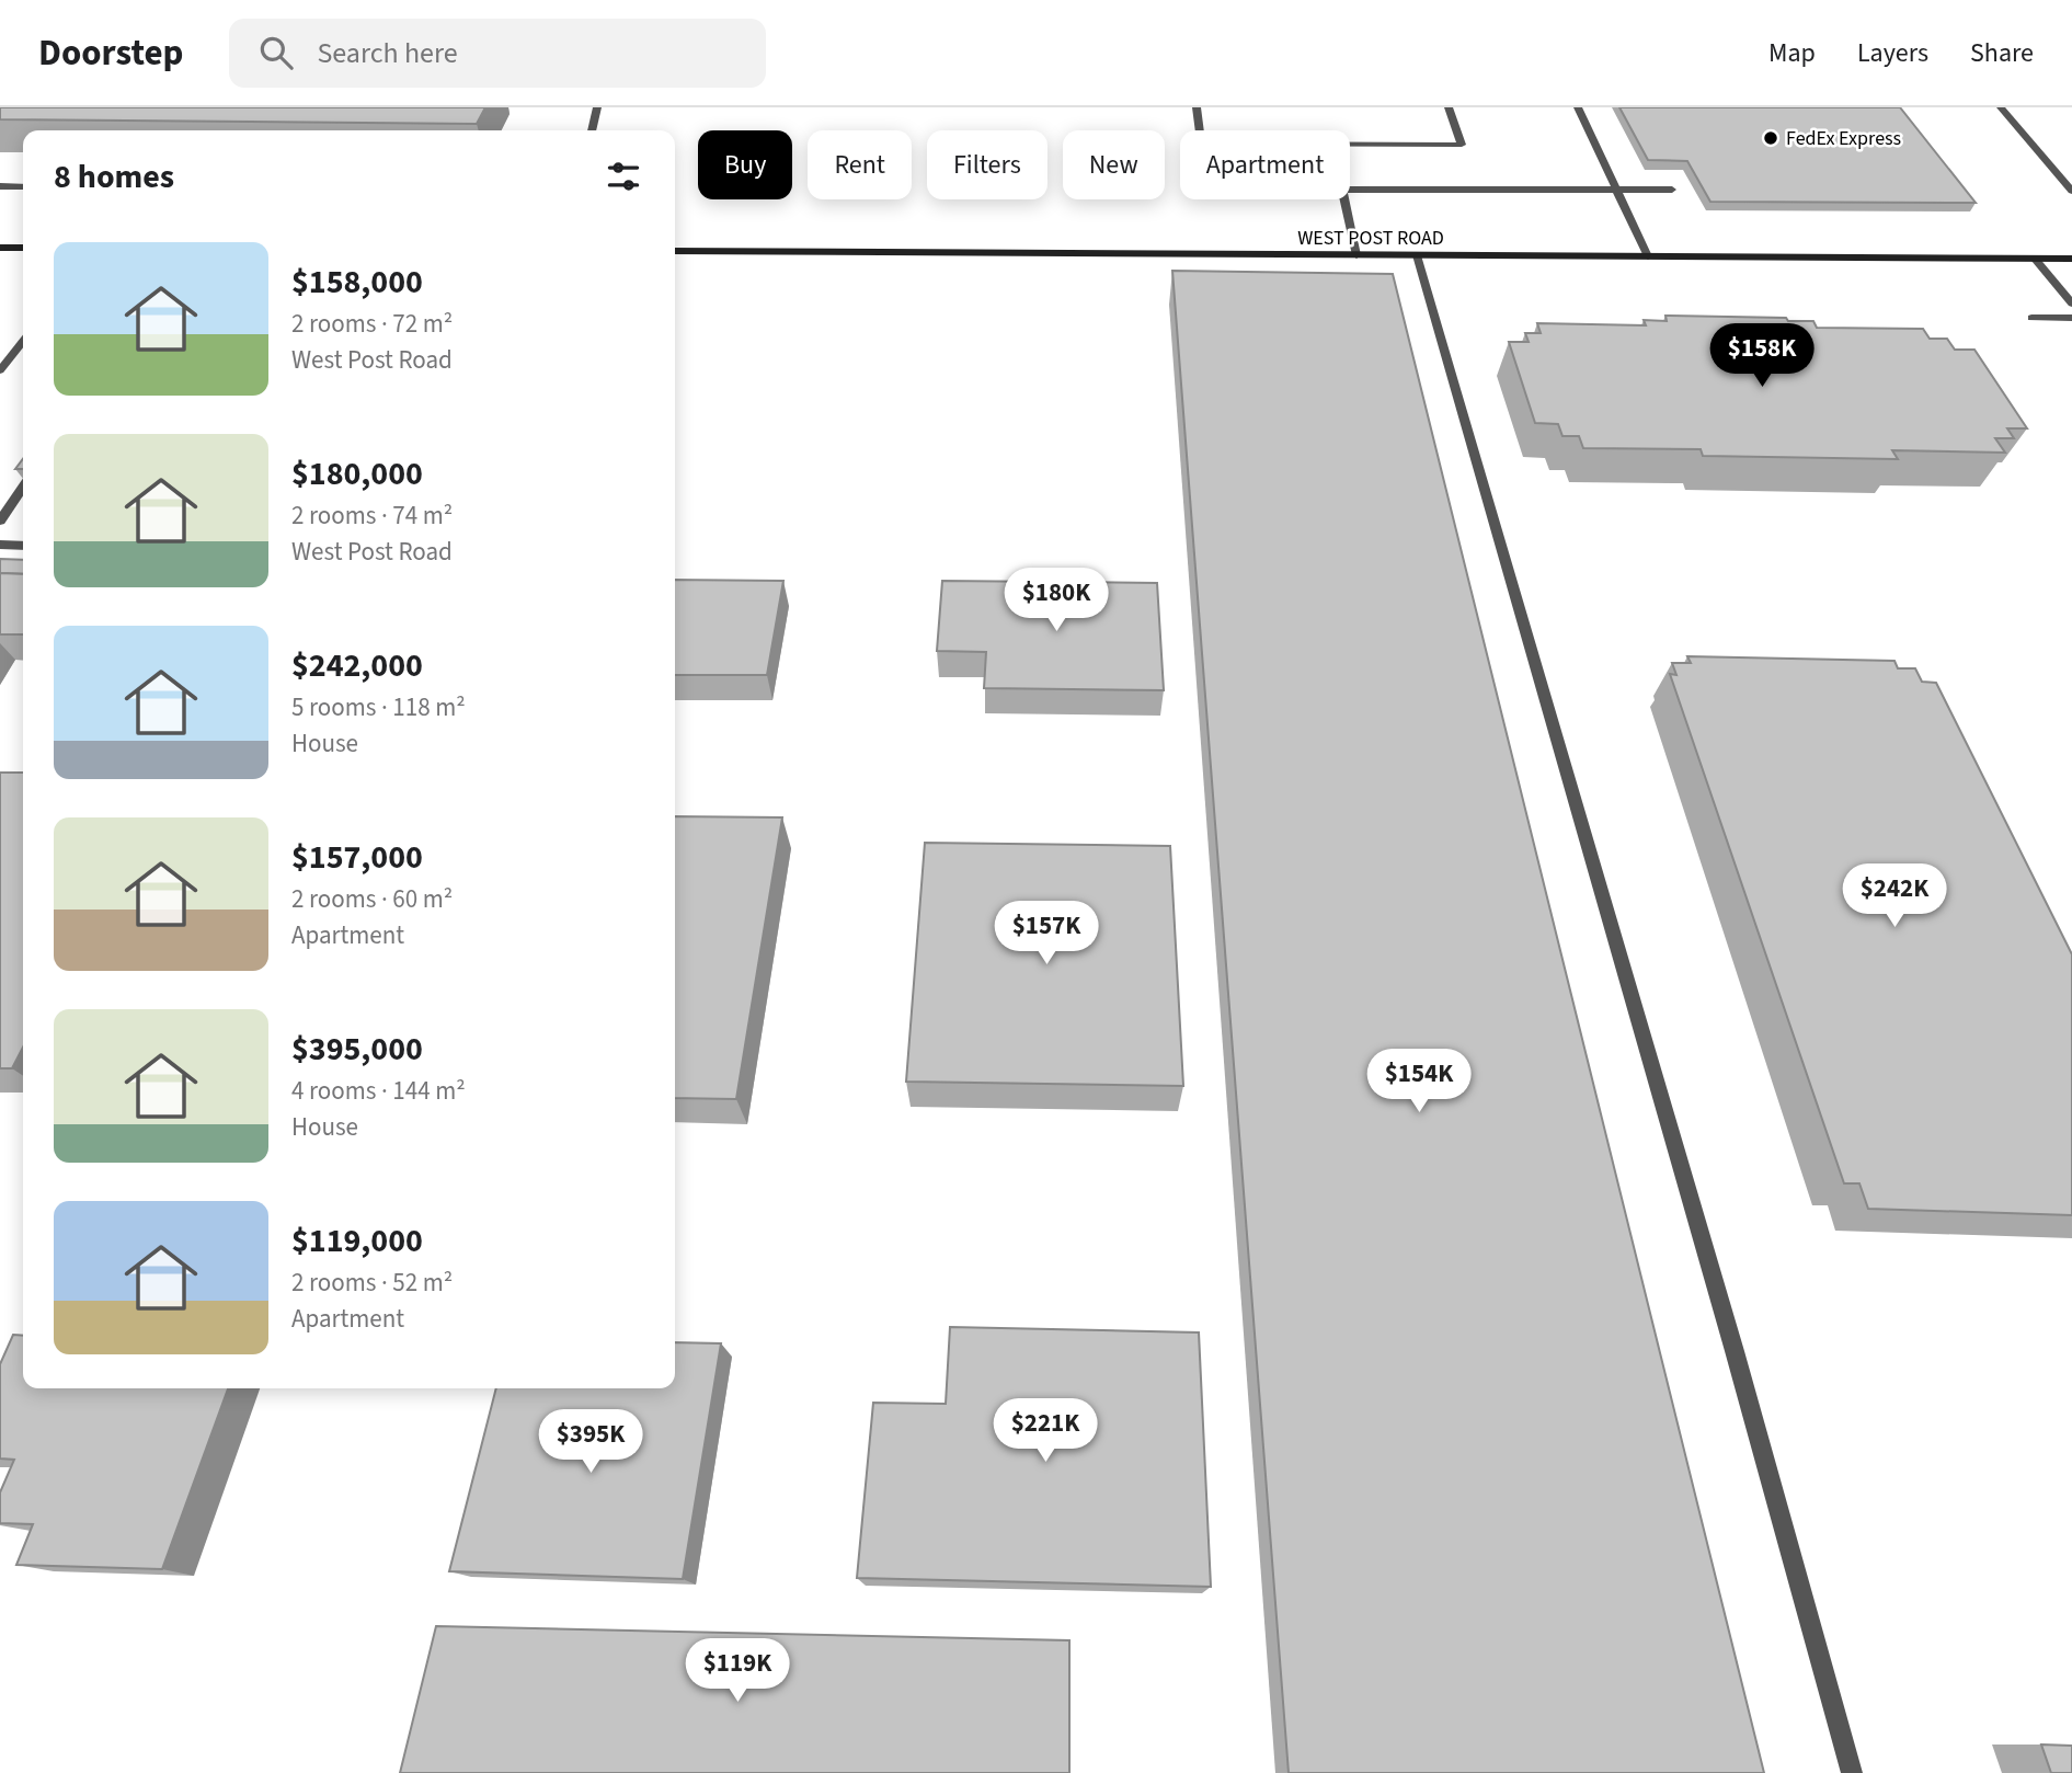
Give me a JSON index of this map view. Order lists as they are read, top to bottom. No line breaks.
{"streets":{"street":["WEST POST ROAD"]},"places":["FedEx Express"],"page":{"header":"Doorstep","search":"Search here","nav":["Map","Layers","Share"],"chip":["Buy","Rent","Filters","New","Apartment"],"heading":"8 homes","list":[{"name":"$158,000","note":"2 rooms · 72 m² · West Post Road"},{"name":"$180,000","note":"2 rooms · 74 m² · West Post Road"},{"name":"$242,000","note":"5 rooms · 118 m² · House"},{"name":"$157,000","note":"2 rooms · 60 m² · Apartment"},{"name":"$395,000","note":"4 rooms · 144 m² · House"},{"name":"$119,000","note":"2 rooms · 52 m² · Apartment"}],"price":["$158K","$180K","$242K","$157K","$154K","$221K","$395K","$119K"]}}
